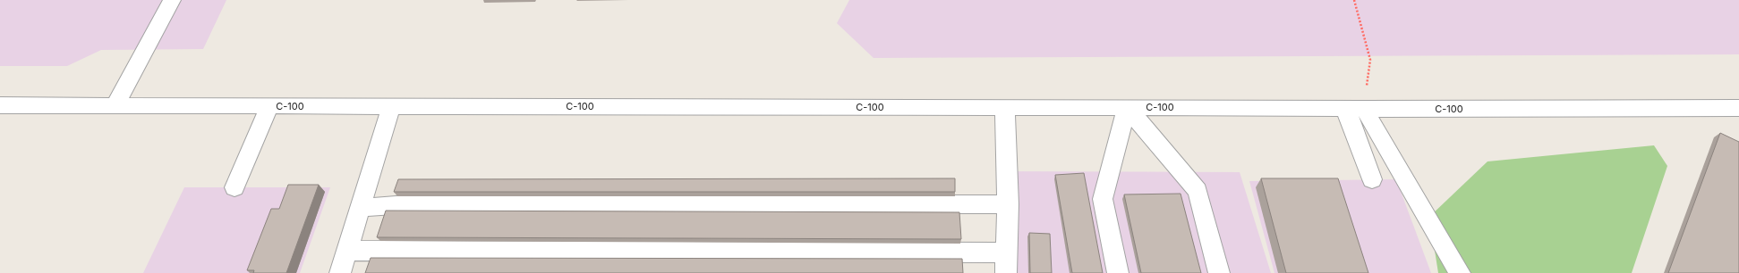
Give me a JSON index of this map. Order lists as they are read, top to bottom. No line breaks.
{"streets":{"street":["С-100"]}}
